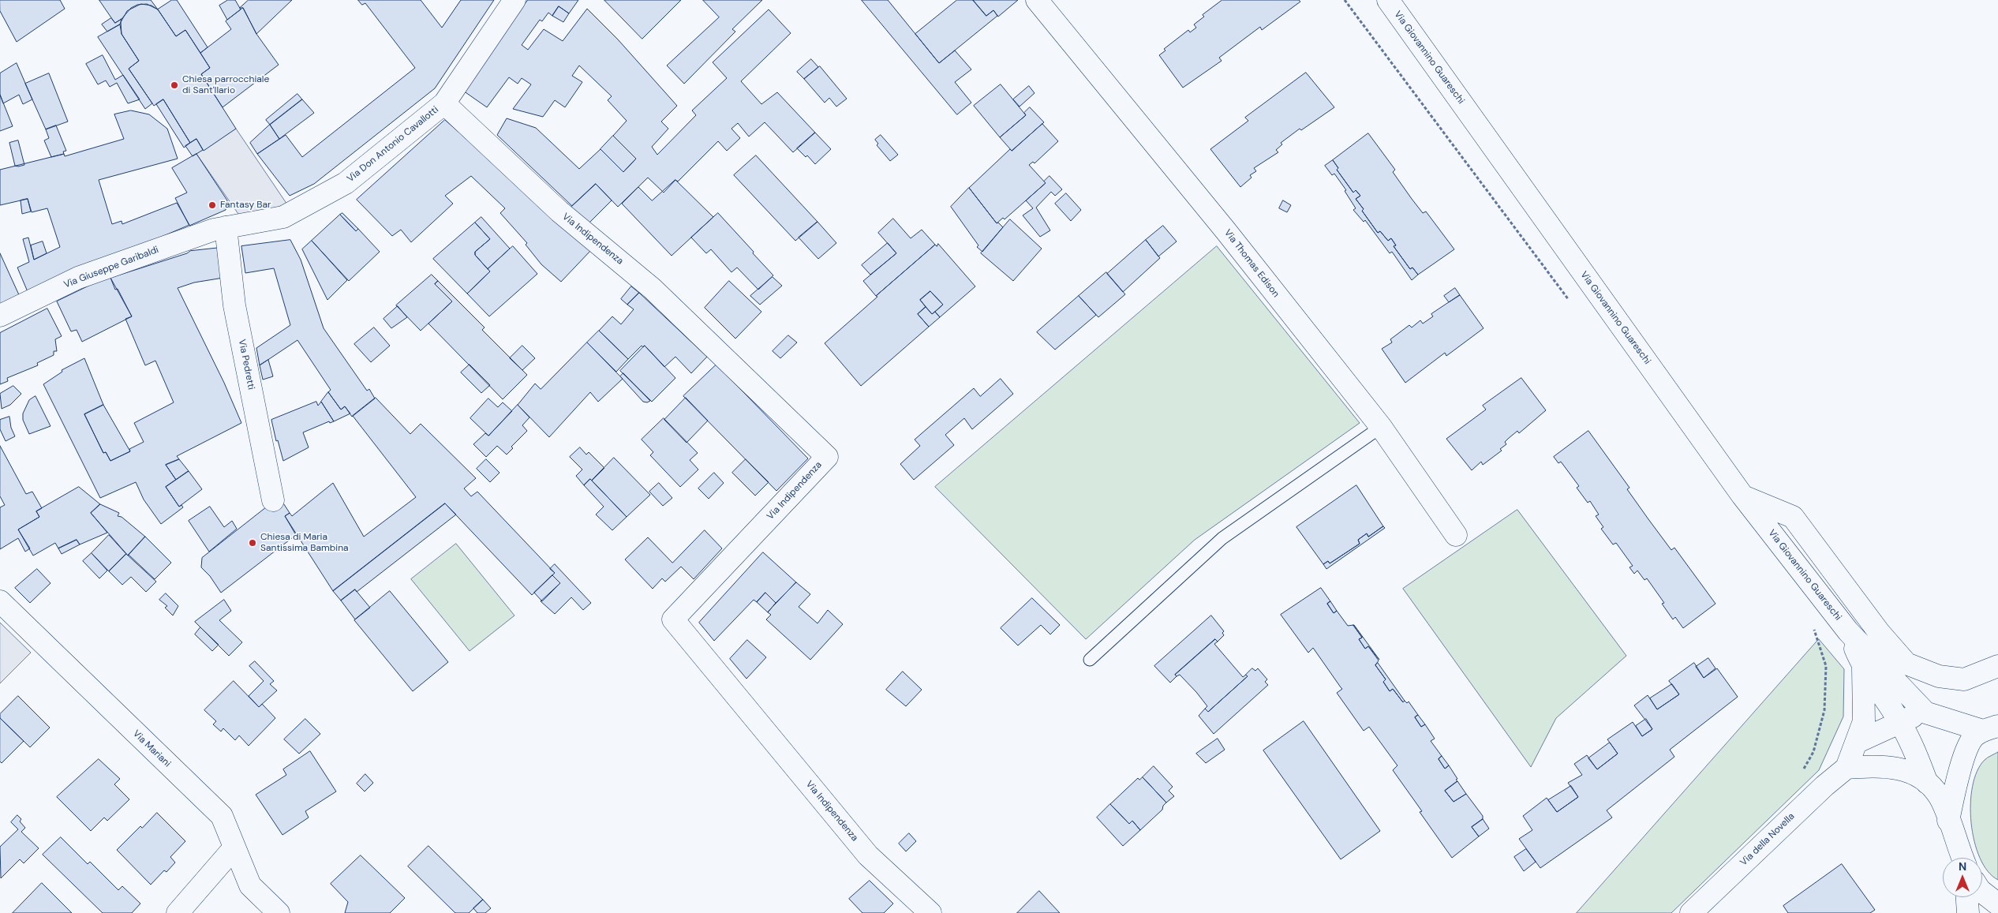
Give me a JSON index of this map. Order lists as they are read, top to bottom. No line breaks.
{"streets":{"street":["Via Giovannino Guareschi","Via Don Antonio Cavallotti","Via Indipendenza","Via Thomas Edison","Via Giuseppe Garibaldi","Via Pedretti","Via Mariani","Via della Novella"]},"crossings":[["Via Don Antonio Cavallotti","Via Indipendenza"],["Via Don Antonio Cavallotti","Via Giuseppe Garibaldi"],["Via Don Antonio Cavallotti","Via Pedretti"],["Via Giuseppe Garibaldi","Via Pedretti"]],"places":["Chiesa parrocchiale di Sant'Ilario","Fantasy Bar","Chiesa di Maria Santissima Bambina"],"north":"top"}
